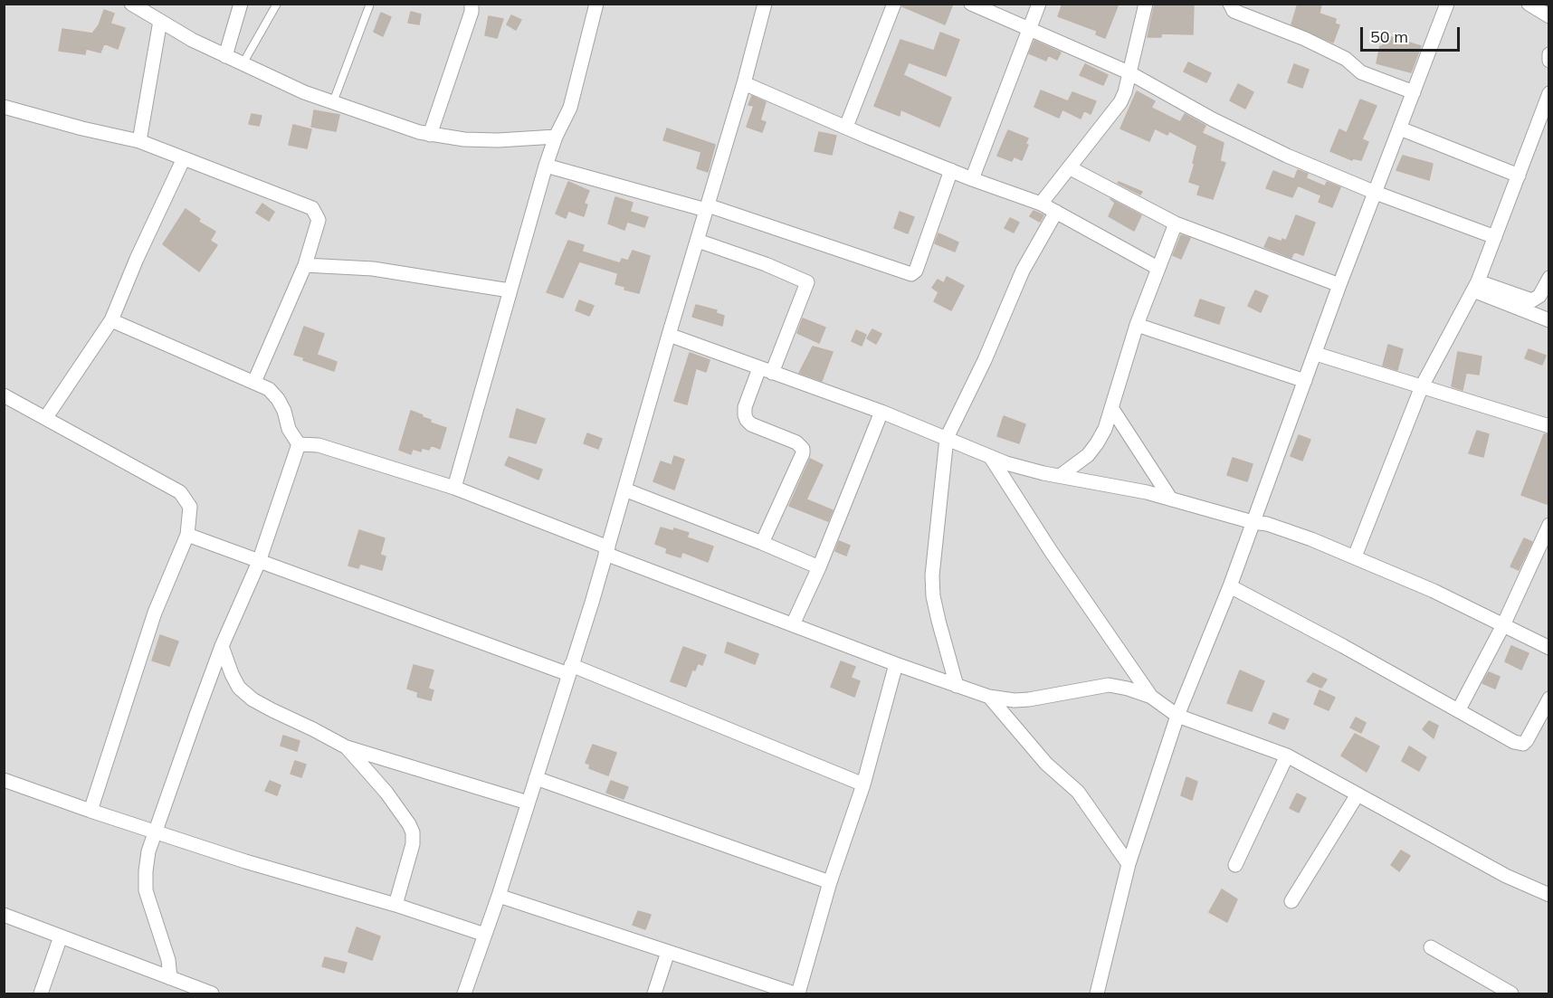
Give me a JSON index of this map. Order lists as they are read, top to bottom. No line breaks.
{"scale_bar":"50 m"}
